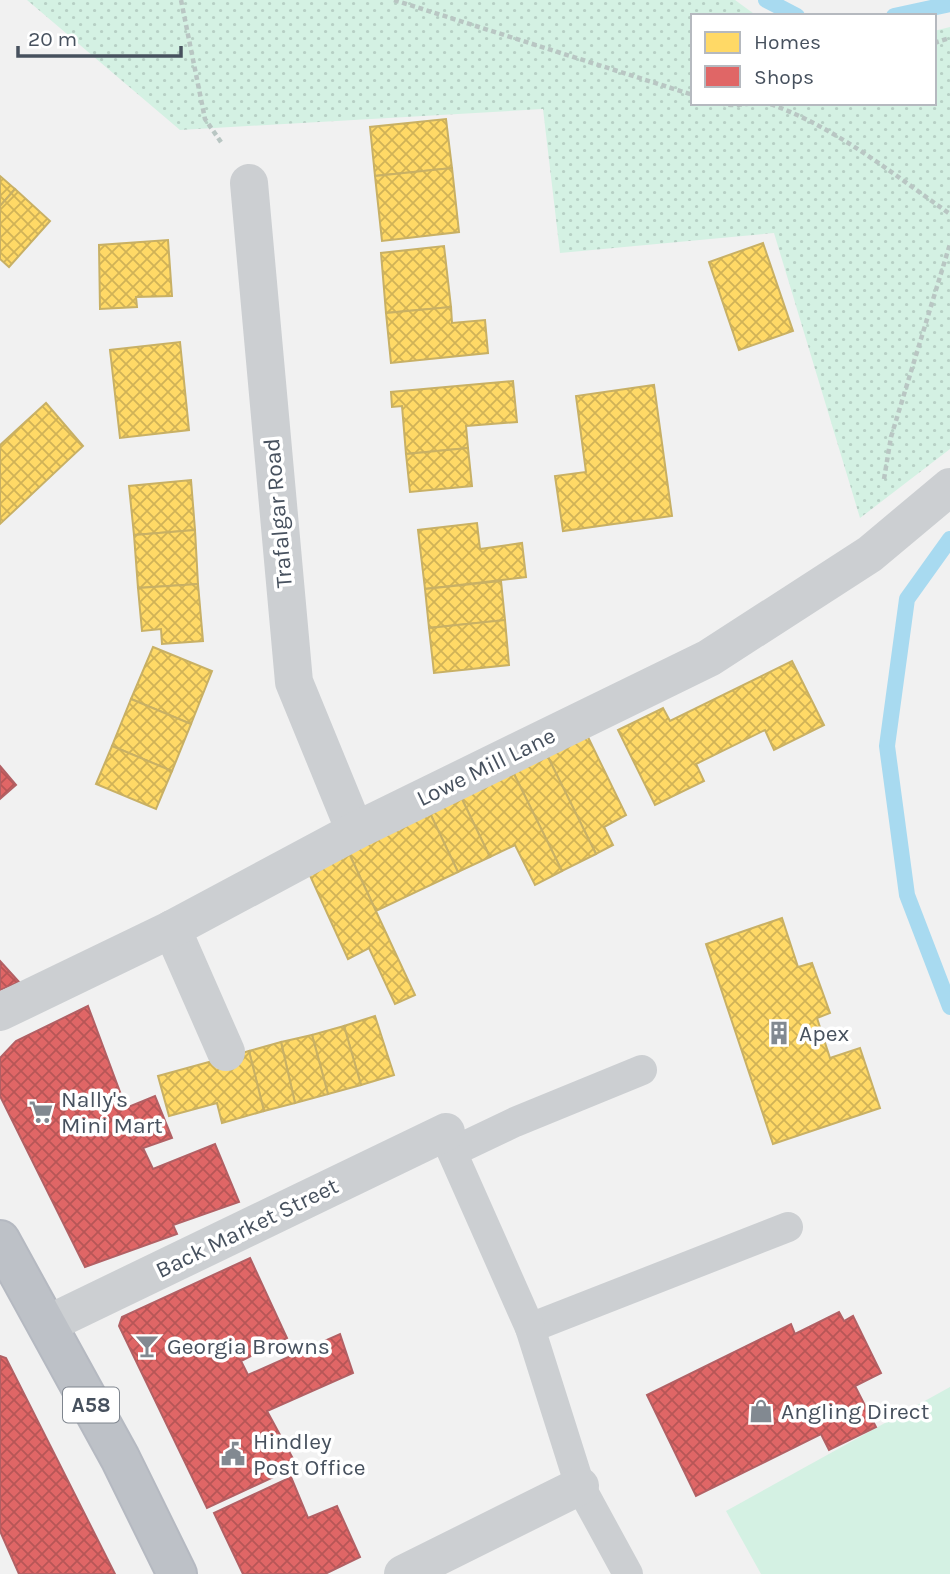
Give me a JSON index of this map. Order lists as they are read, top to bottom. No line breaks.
{"streets":{"highway":["A58"],"street":["Trafalgar Road","Lowe Mill Lane","Back Market Street"]},"crossings":[["Trafalgar Road","Lowe Mill Lane"],["Back Market Street","A58"]],"places":{"building":["Apex"],"supermarket":["Nally's Mini Mart"],"bar":["Georgia Browns"],"shop":["Angling Direct"],"public building":["Hindley Post Office"]},"legend":["Homes","Shops"],"scale_bar":"20 m"}
